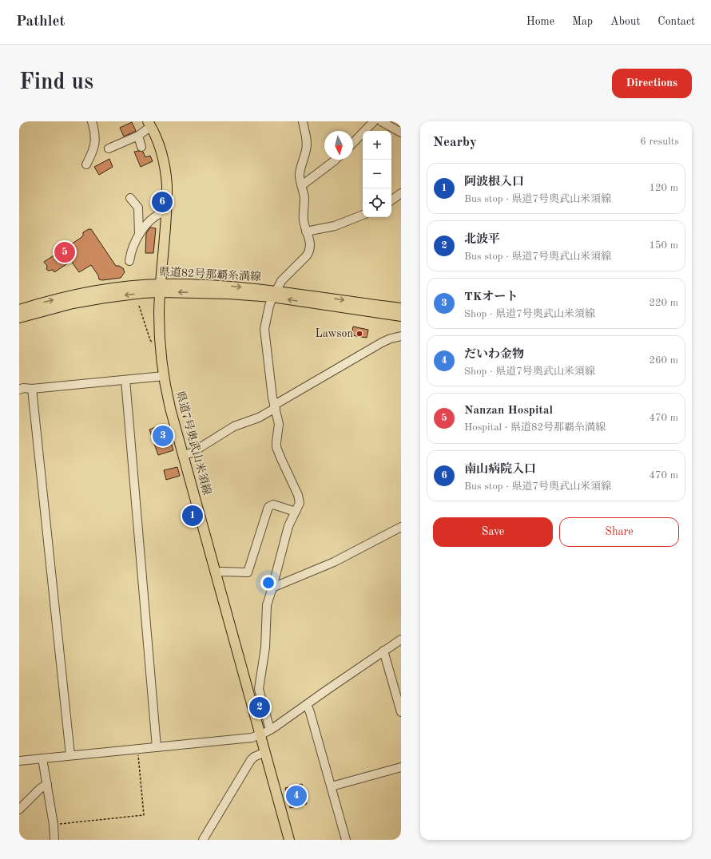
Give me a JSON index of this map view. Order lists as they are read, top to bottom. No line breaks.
{"streets":{"main road":["県道82号那覇糸満線","県道7号奥武山米須線"]},"crossings":[["県道82号那覇糸満線","県道7号奥武山米須線"]],"places":["Lawson"],"north":"bottom","page":{"header":"Pathlet","nav":["Home","Map","About","Contact"],"buttons":["Directions",["Save","Share"]],"title":"Find us","heading":["Nearby","6 results"],"map_buttons":["+","−"],"list":[{"mark":"1","name":"阿波根入口","note":"Bus stop · 県道7号奥武山米須線","value":"120 m"},{"mark":"2","name":"北波平","note":"Bus stop · 県道7号奥武山米須線","value":"150 m"},{"mark":"3","name":"TKオート","note":"Shop · 県道7号奥武山米須線","value":"220 m"},{"mark":"4","name":"だいわ金物","note":"Shop · 県道7号奥武山米須線","value":"260 m"},{"mark":"5","name":"Nanzan Hospital","note":"Hospital · 県道82号那覇糸満線","value":"470 m"},{"mark":"6","name":"南山病院入口","note":"Bus stop · 県道7号奥武山米須線","value":"470 m"}],"pins":["6","5","3","1","2","4"]}}
